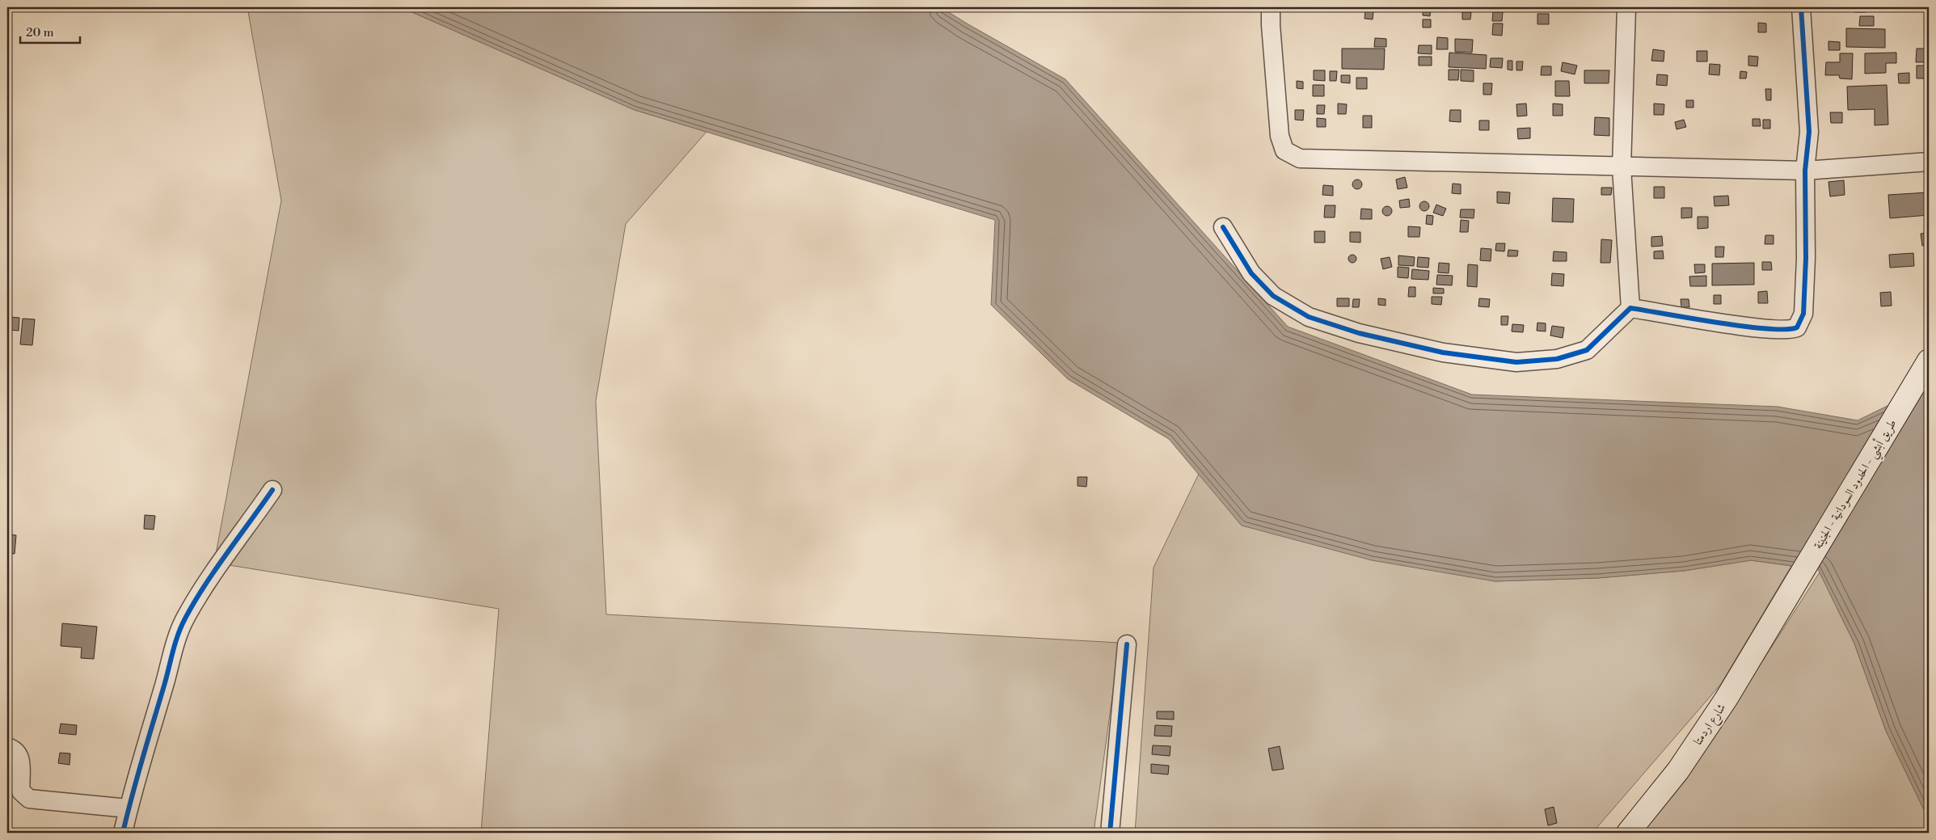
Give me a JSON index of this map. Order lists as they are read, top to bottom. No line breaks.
{"streets":{"main road":["طريق أبشي - الحدود السودانية - الجنينة","شارع اردمتا"]},"crossings":[["طريق أبشي - الحدود السودانية - الجنينة","شارع اردمتا"]],"scale_bar":"20 m"}
